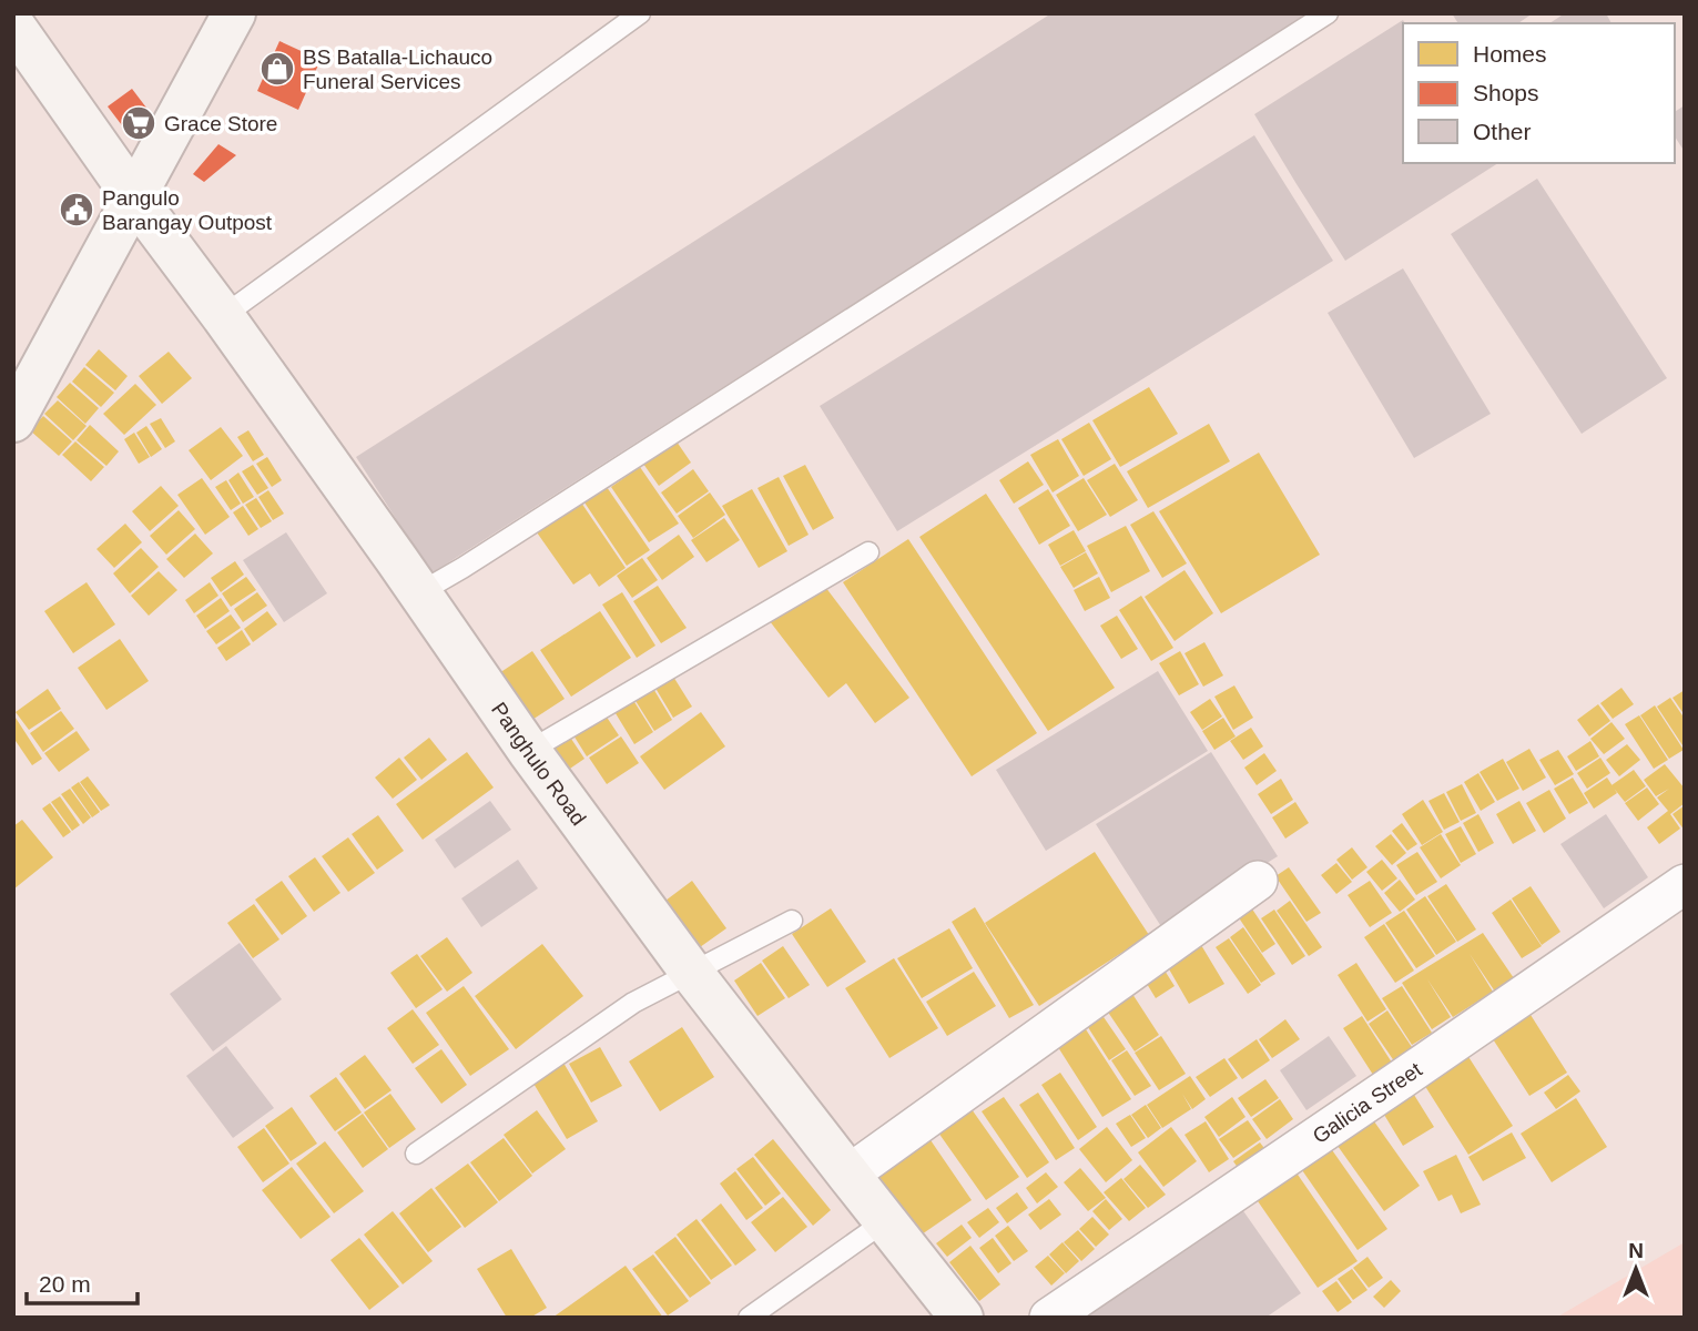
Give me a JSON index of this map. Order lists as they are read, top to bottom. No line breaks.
{"streets":{"main road":["Panghulo Road"],"street":["Galicia Street"]},"places":{"shop":["BS Batalla-Lichauco Funeral Services"],"supermarket":["Grace Store"],"public building":["Pangulo Barangay Outpost"]},"legend":["Homes","Shops","Other"],"scale_bar":"20 m","north":"top"}
